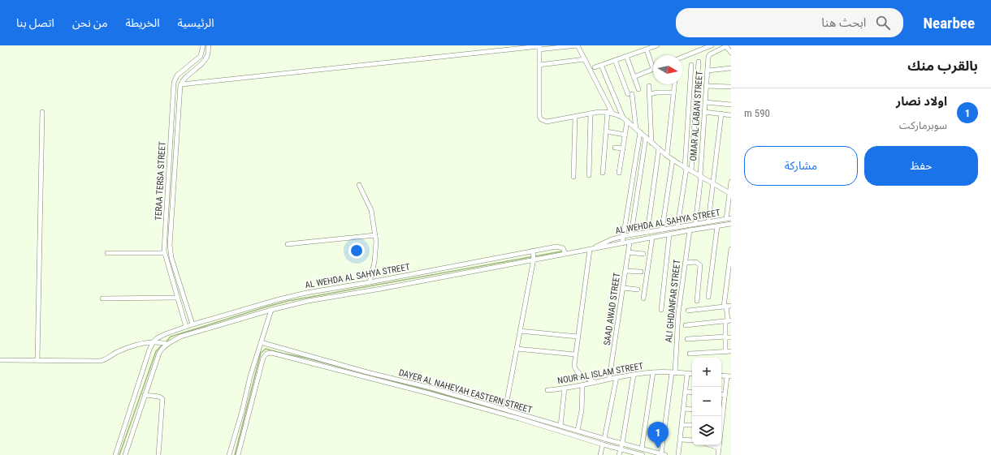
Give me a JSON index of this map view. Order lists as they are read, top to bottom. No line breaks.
{"streets":{"street":["OMAR AL LABAN STREET","TERAA TERSA STREET","AL WEHDA AL SAHYA STREET","ALI GHDANFAR STREET","SAAD AWAD STREET","NOUR AL ISLAM STREET","DAYER AL NAHEYAH EASTERN STREET"]},"crossings":[["OMAR AL LABAN STREET","AL WEHDA AL SAHYA STREET"],["TERAA TERSA STREET","AL WEHDA AL SAHYA STREET"],["AL WEHDA AL SAHYA STREET","ALI GHDANFAR STREET"],["AL WEHDA AL SAHYA STREET","SAAD AWAD STREET"],["ALI GHDANFAR STREET","NOUR AL ISLAM STREET"],["ALI GHDANFAR STREET","DAYER AL NAHEYAH EASTERN STREET"],["SAAD AWAD STREET","NOUR AL ISLAM STREET"]],"north":"right","page":{"header":"Nearbee","search":"ابحث هنا","nav":["الرئيسية","الخريطة","من نحن","اتصل بنا"],"heading":"بالقرب منك","list":[{"mark":"1","name":"اولاد نصار","note":"سوبرماركت","value":"590 m"}],"buttons":["حفظ","مشاركة"],"map_buttons":["+","−"],"pins":"1"}}
